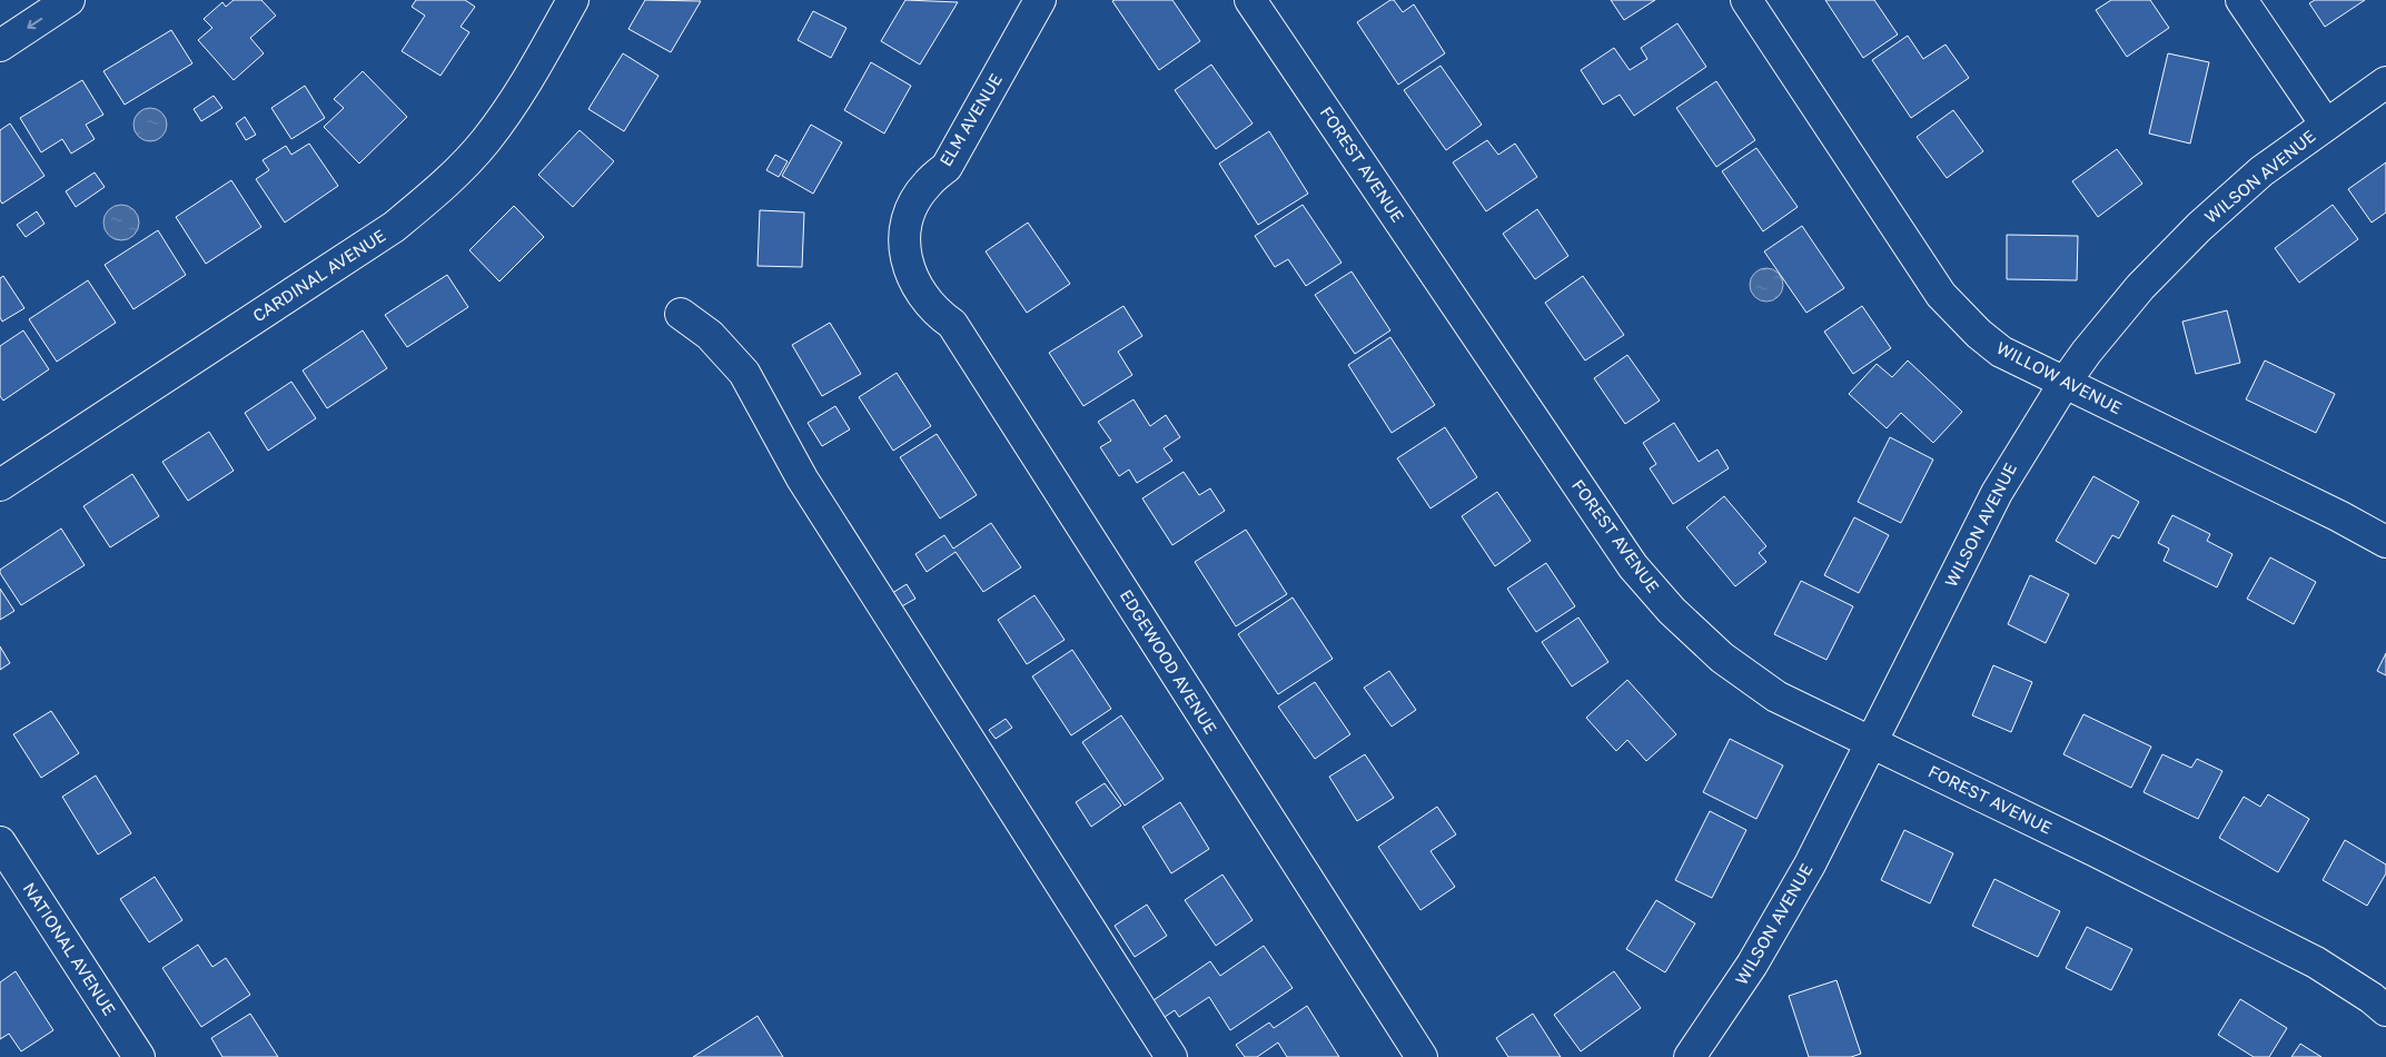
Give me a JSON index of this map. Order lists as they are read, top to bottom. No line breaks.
{"streets":{"street":["ELM AVENUE","FOREST AVENUE","WILSON AVENUE","CARDINAL AVENUE","WILLOW AVENUE","EDGEWOOD AVENUE","NATIONAL AVENUE"]},"crossings":[["ELM AVENUE","EDGEWOOD AVENUE"],["FOREST AVENUE","WILSON AVENUE"],["WILSON AVENUE","WILLOW AVENUE"]]}
